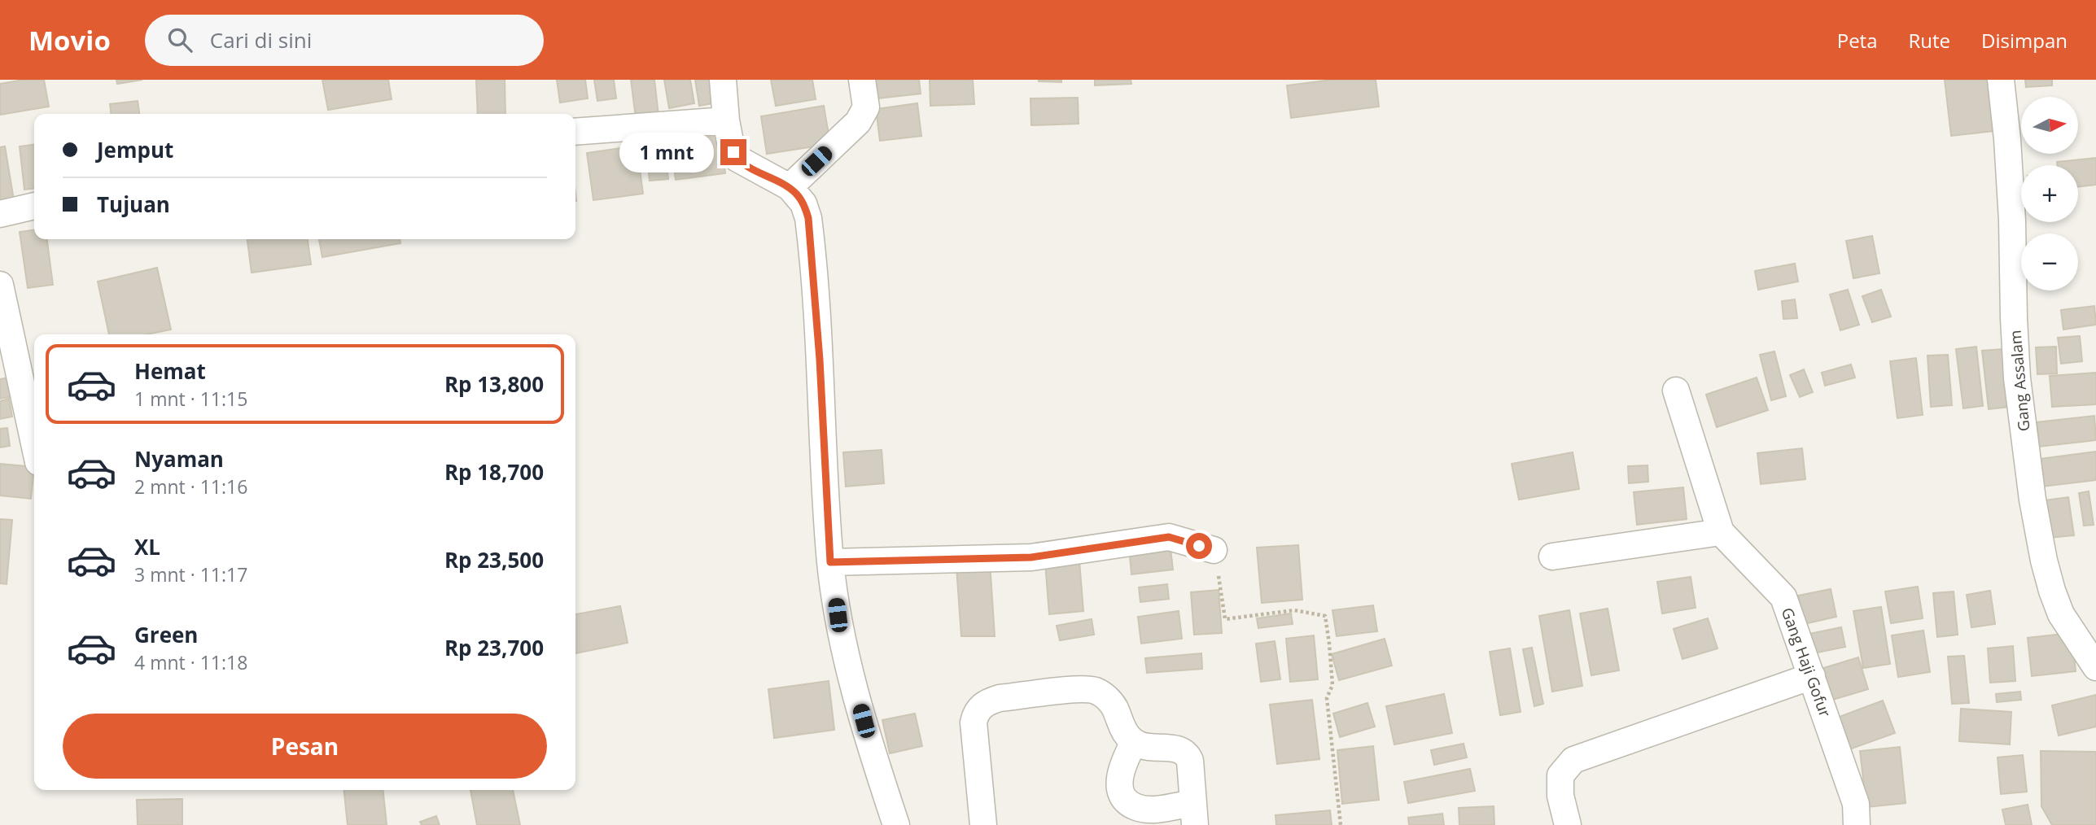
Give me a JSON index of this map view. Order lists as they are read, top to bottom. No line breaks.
{"streets":{"street":["Gang Assalam","Gang Haji Gofur"]},"north":"right","page":{"header":"Movio","search":"Cari di sini","nav":["Peta","Rute","Disimpan"],"map_buttons":["+","−"],"banner":["Jemput","Tujuan"],"bubble":"1 mnt","list":[{"name":"Hemat","note":"1 mnt · 11:15","value":"Rp 13,800"},{"name":"Nyaman","note":"2 mnt · 11:16","value":"Rp 18,700"},{"name":"XL","note":"3 mnt · 11:17","value":"Rp 23,500"},{"name":"Green","note":"4 mnt · 11:18","value":"Rp 23,700"}],"buttons":"Pesan"}}
